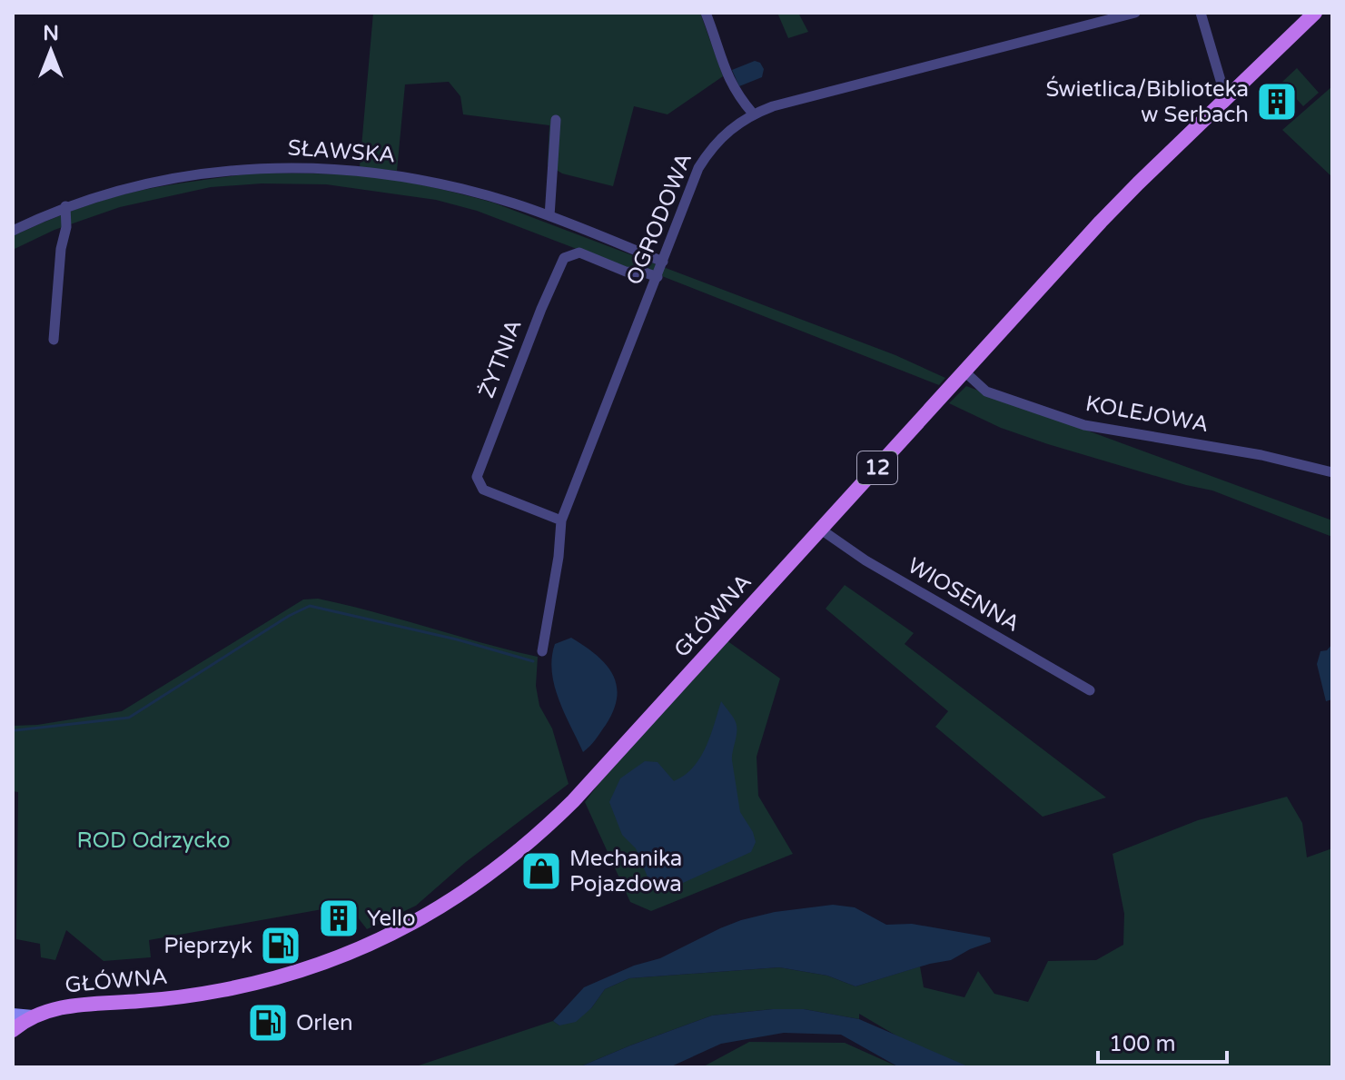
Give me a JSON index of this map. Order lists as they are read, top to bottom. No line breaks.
{"streets":{"main road":["12","GŁÓWNA"],"street":["SŁAWSKA","OGRODOWA","ŻYTNIA","KOLEJOWA","WIOSENNA"]},"crossings":[["SŁAWSKA","OGRODOWA"],["OGRODOWA","ŻYTNIA"],["KOLEJOWA","GŁÓWNA"],["WIOSENNA","GŁÓWNA"]],"parks":["ROD Odrzycko"],"places":{"building":["Świetlica/Biblioteka w Serbach","Yello"],"shop":["Mechanika Pojazdowa"],"fuel station":["Pieprzyk","Orlen"]},"scale_bar":"100 m","north":"top"}
